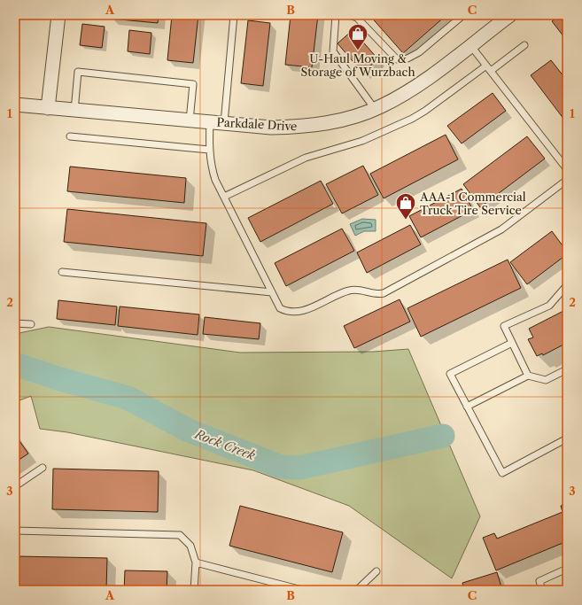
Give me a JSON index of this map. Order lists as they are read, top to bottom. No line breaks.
{"streets":{"street":["Parkdale Drive"]},"water":["Rock Creek"],"places":{"shop":["U-Haul Moving & Storage of Wurzbach","AAA-1 Commercial Truck Tire Service"]},"grid":{"columns":["A","B","C"],"rows":["1","2","3"]}}
